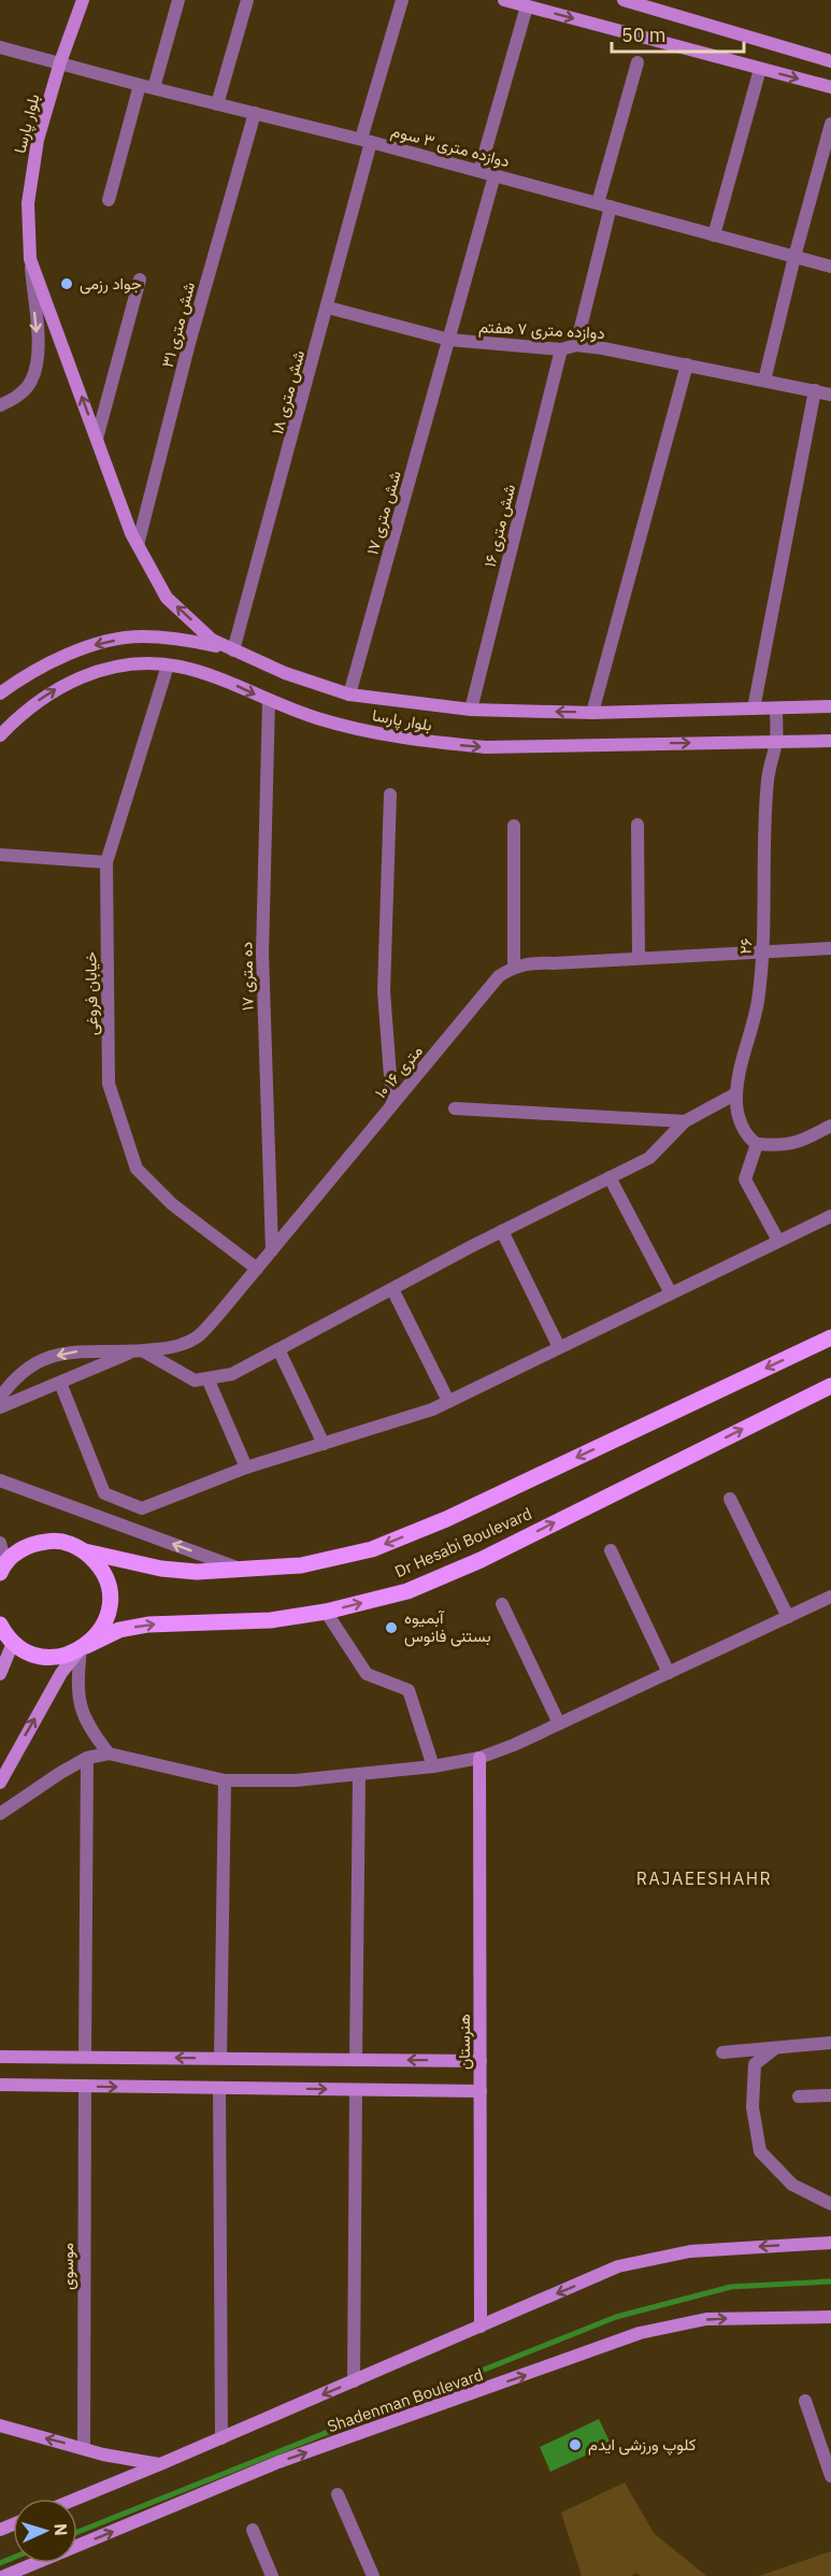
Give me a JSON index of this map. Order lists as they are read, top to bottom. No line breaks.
{"streets":{"main road":["Dr Hesabi Boulevard"],"street":["بلوار پارسا","دوازده متری ۳ سوم","شش متری ۳۱","دوازده متری ۷ هفتم","شش متری ۱۸","شش متری ۱۷","شش متری ۱۶","۲۶","ده متری ۱۷","خیابان فروغی","۱۰ متری ۱۶","هنرستان","موسوی","Shadenman Boulevard"]},"crossings":[["بلوار پارسا","دوازده متری ۳ سوم"],["بلوار پارسا","شش متری ۳۱"],["بلوار پارسا","شش متری ۱۸"],["بلوار پارسا","شش متری ۱۷"],["بلوار پارسا","شش متری ۱۶"],["بلوار پارسا","۲۶"],["بلوار پارسا","ده متری ۱۷"],["بلوار پارسا","خیابان فروغی"],["دوازده متری ۳ سوم","شش متری ۳۱"],["دوازده متری ۳ سوم","شش متری ۱۸"],["دوازده متری ۳ سوم","شش متری ۱۷"],["دوازده متری ۷ هفتم","شش متری ۱۸"],["دوازده متری ۷ هفتم","شش متری ۱۷"],["دوازده متری ۷ هفتم","شش متری ۱۶"],["ده متری ۱۷","۱۰ متری ۱۶"],["خیابان فروغی","۱۰ متری ۱۶"],["هنرستان","Shadenman Boulevard"]],"districts":["RAJAEESHAHR"],"places":["جواد رزمی","آبمیوه بستنی فانوس","کلوپ ورزشی ایدم"],"scale_bar":"50 m","north":"right"}
